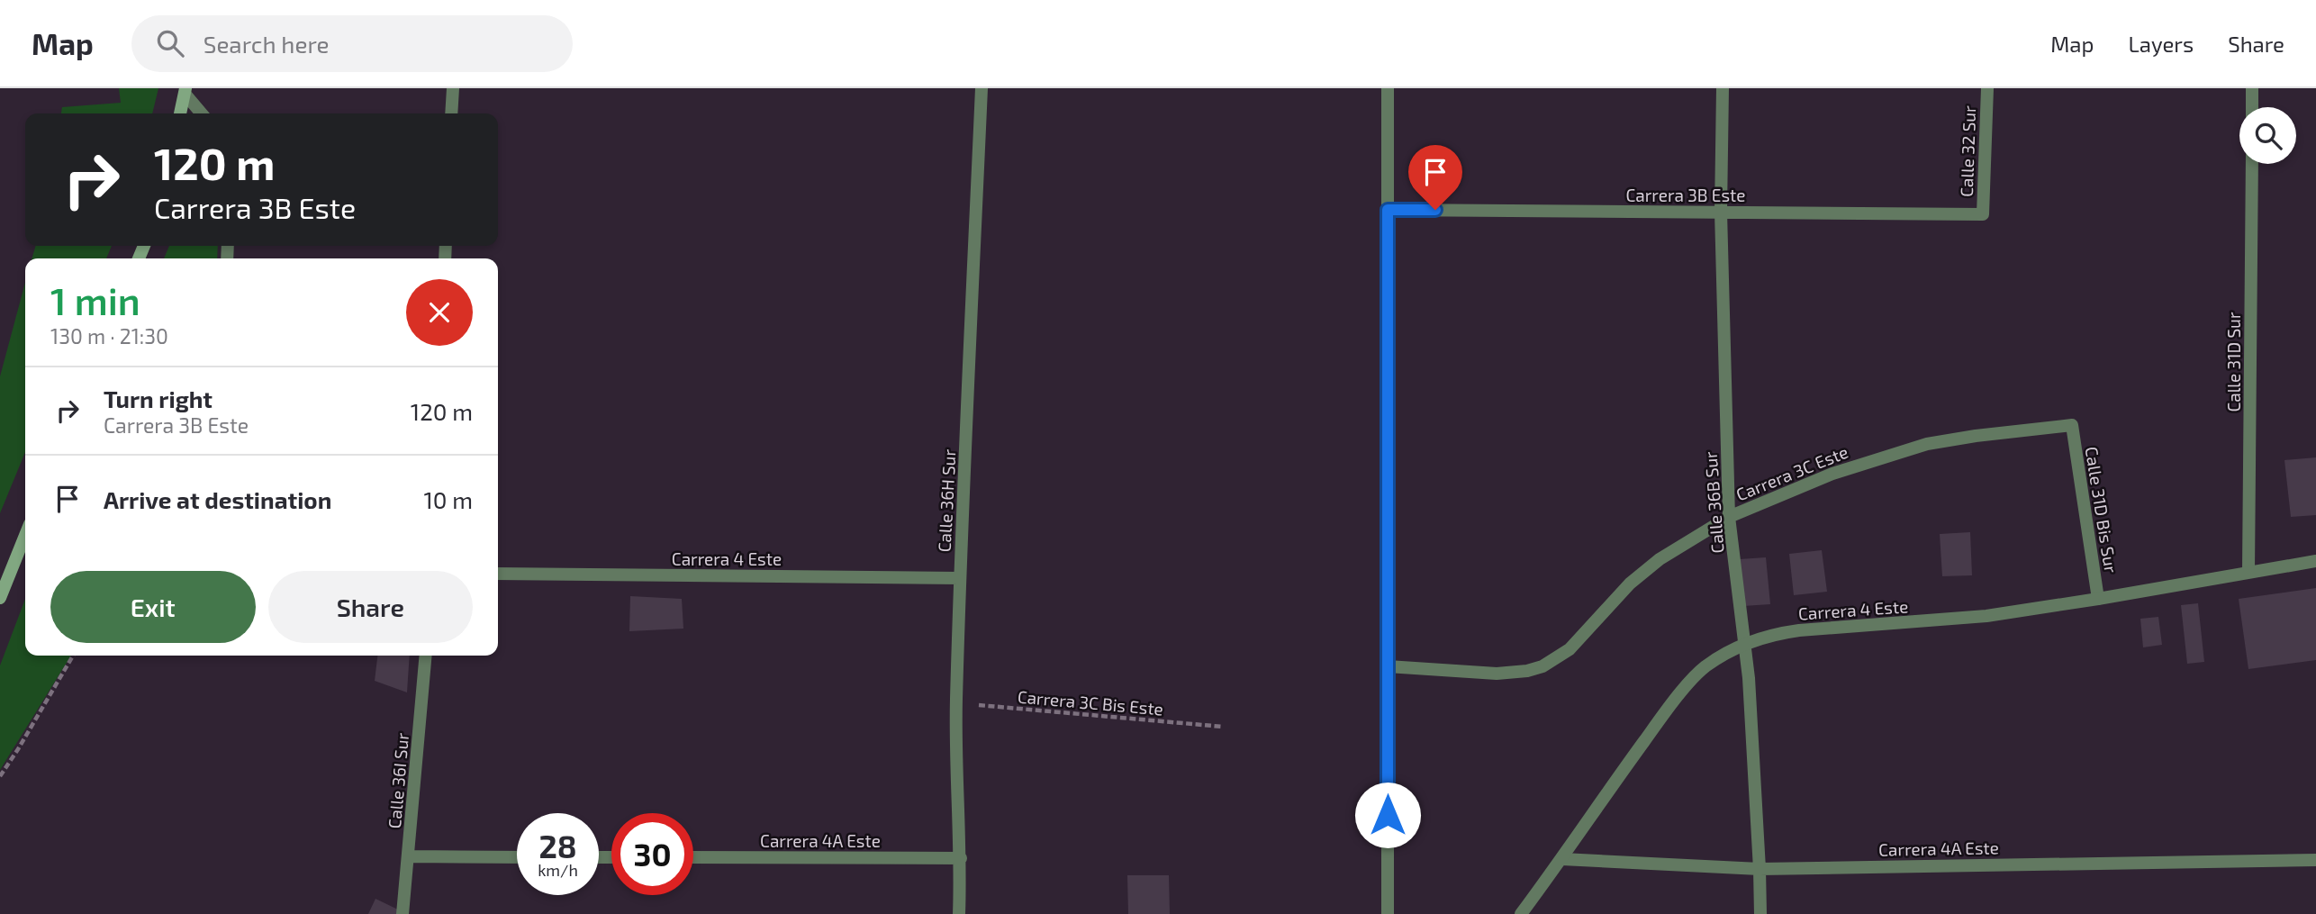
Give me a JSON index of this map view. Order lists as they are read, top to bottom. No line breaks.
{"streets":{"street":["Calle 32 Sur","Carrera 3B Este","Calle 31D Sur","Carrera 3C Este","Calle 36H Sur","Calle 36B Sur","Calle 31D Bis Sur","Carrera 4 Este","Calle 36I Sur","Carrera 4A Este"],"path":["Carrera 3C Bis Este"]},"crossings":[["Calle 32 Sur","Carrera 3B Este"],["Carrera 3B Este","Calle 36B Sur"],["Calle 31D Sur","Carrera 4 Este"],["Carrera 3C Este","Calle 36B Sur"],["Carrera 3C Este","Calle 31D Bis Sur"],["Calle 36H Sur","Carrera 4 Este"],["Calle 36H Sur","Carrera 3C Bis Este"],["Calle 36H Sur","Carrera 4A Este"],["Calle 36B Sur","Carrera 4 Este"],["Calle 36B Sur","Carrera 4A Este"],["Calle 31D Bis Sur","Carrera 4 Este"],["Carrera 4 Este","Carrera 4A Este"]],"page":{"header":"Map","search":"Search here","nav":["Map","Layers","Share"],"turn":["120 m","Carrera 3B Este"],"heading":["1 min","130 m · 21:30"],"list":[{"name":"Turn right","note":"Carrera 3B Este","value":"120 m"},{"name":"Arrive at destination","value":"10 m"}],"buttons":["Exit","Share"],"speed":"28 km/h","limit":"30"}}
